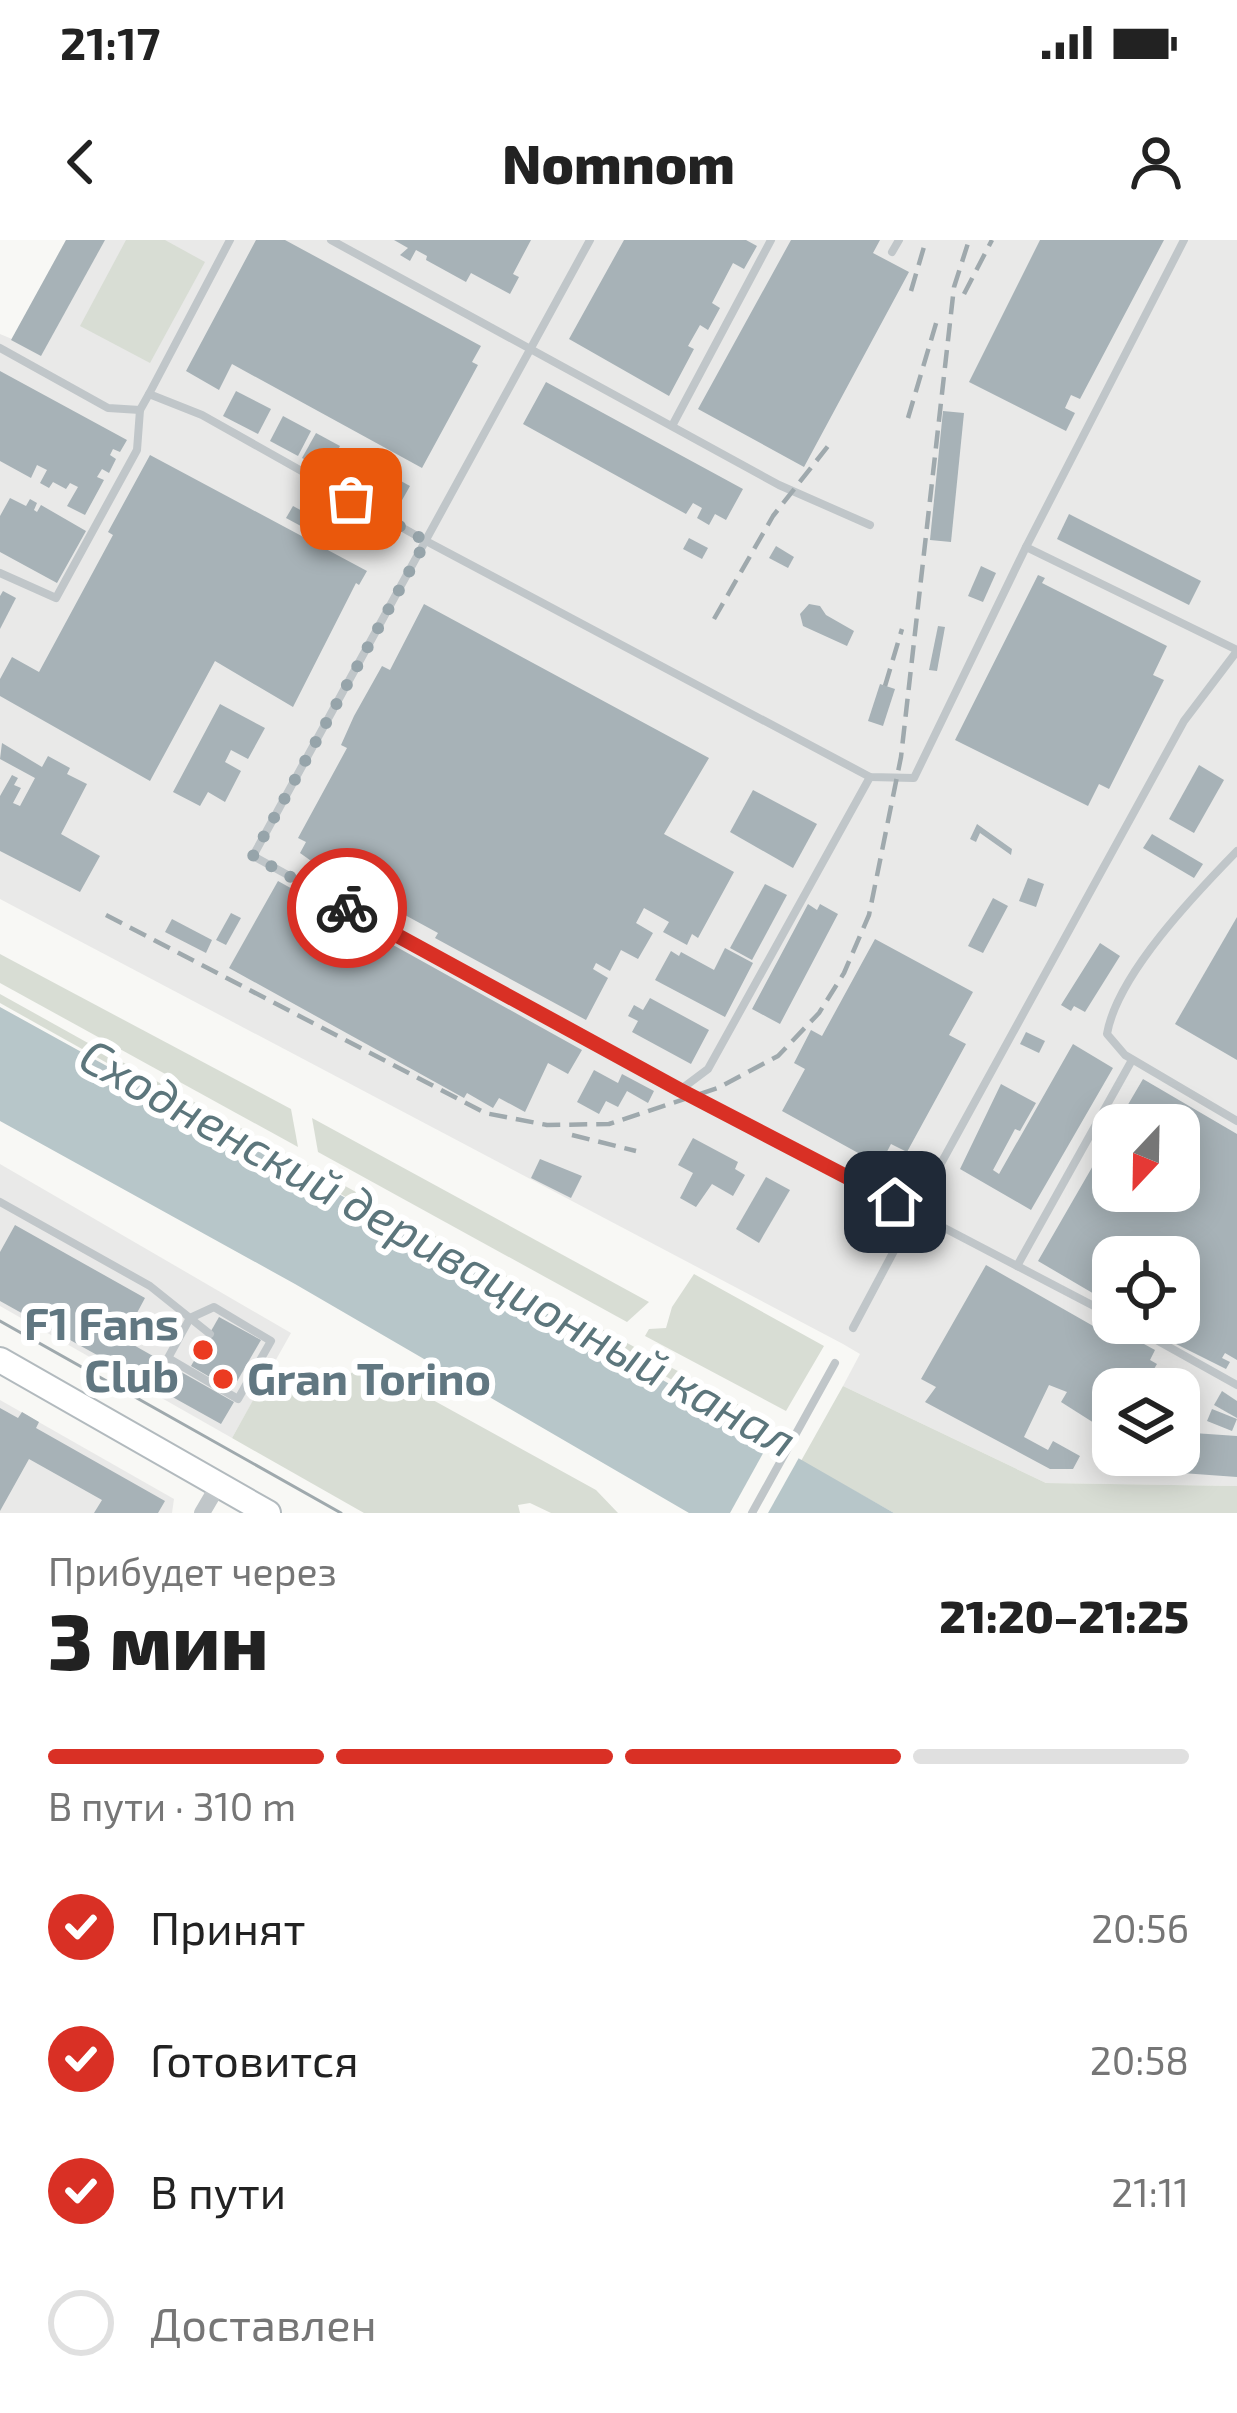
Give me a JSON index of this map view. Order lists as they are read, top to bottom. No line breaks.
{"water":["Сходненский деривационный канал"],"places":["F1 Fans Club","Gran Torino"],"north":"bottom","page":{"status":"21:17","header":"Nomnom","heading":["3 мин","Прибудет через","21:20–21:25"],"bar":"В пути · 310 m","list":[["Принят","20:56"],["Готовится","20:58"],["В пути","21:11"],"Доставлен"]}}
